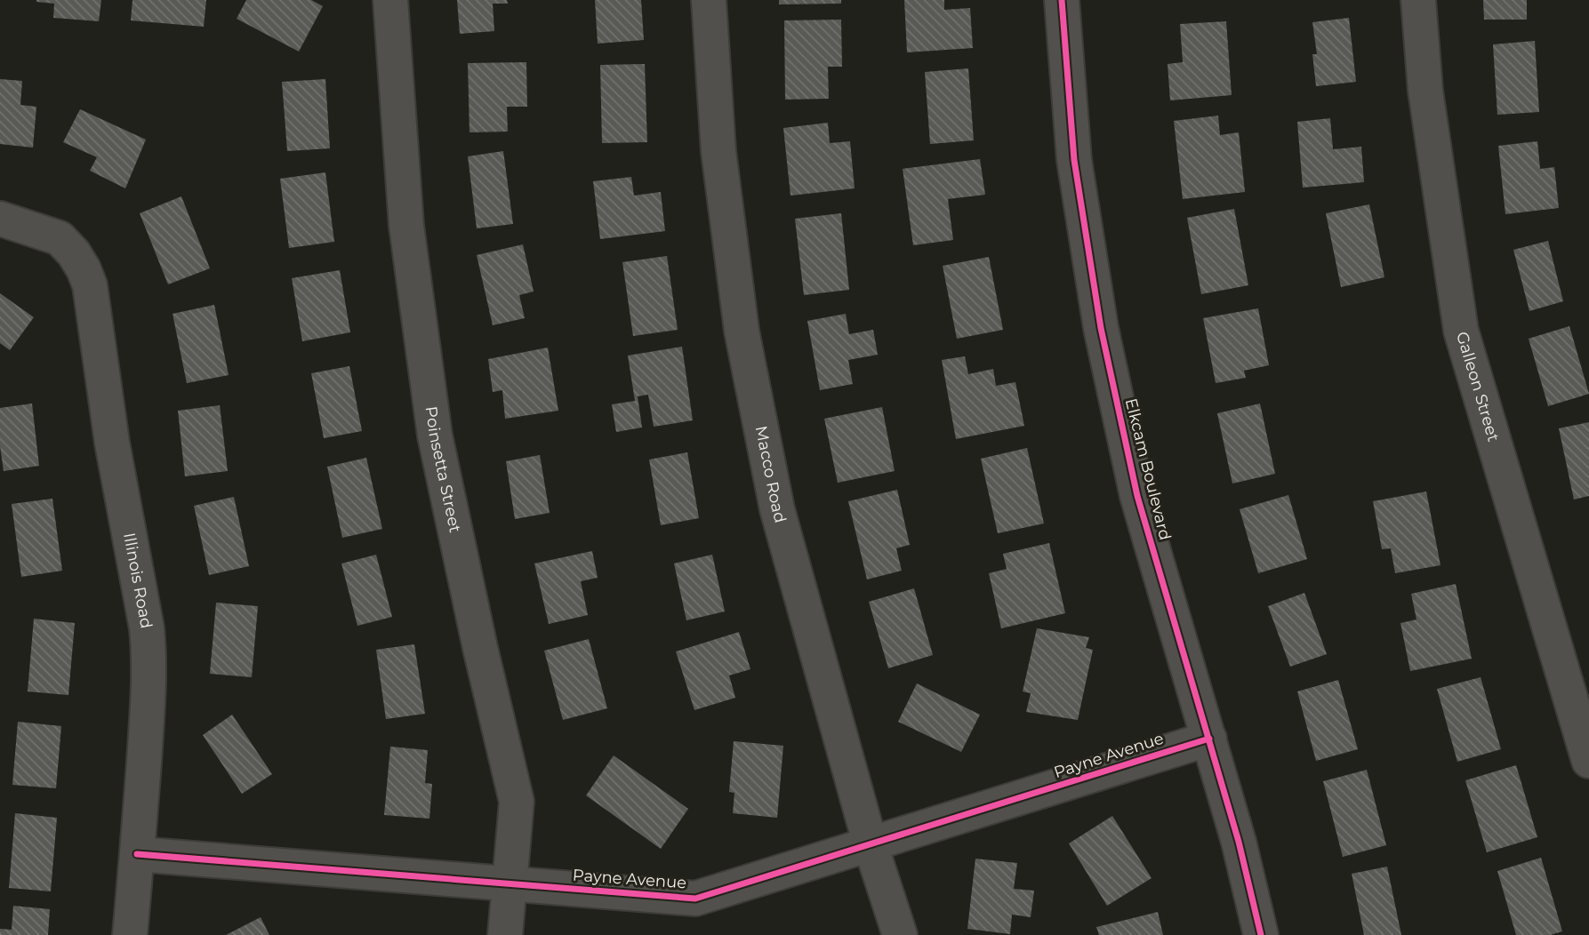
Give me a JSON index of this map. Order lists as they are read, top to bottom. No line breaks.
{"streets":{"street":["Galleon Street","Elkcam Boulevard","Poinsetta Street","Macco Road","Illinois Road","Payne Avenue"]},"crossings":[["Elkcam Boulevard","Payne Avenue"],["Poinsetta Street","Payne Avenue"],["Macco Road","Payne Avenue"],["Illinois Road","Payne Avenue"]]}
